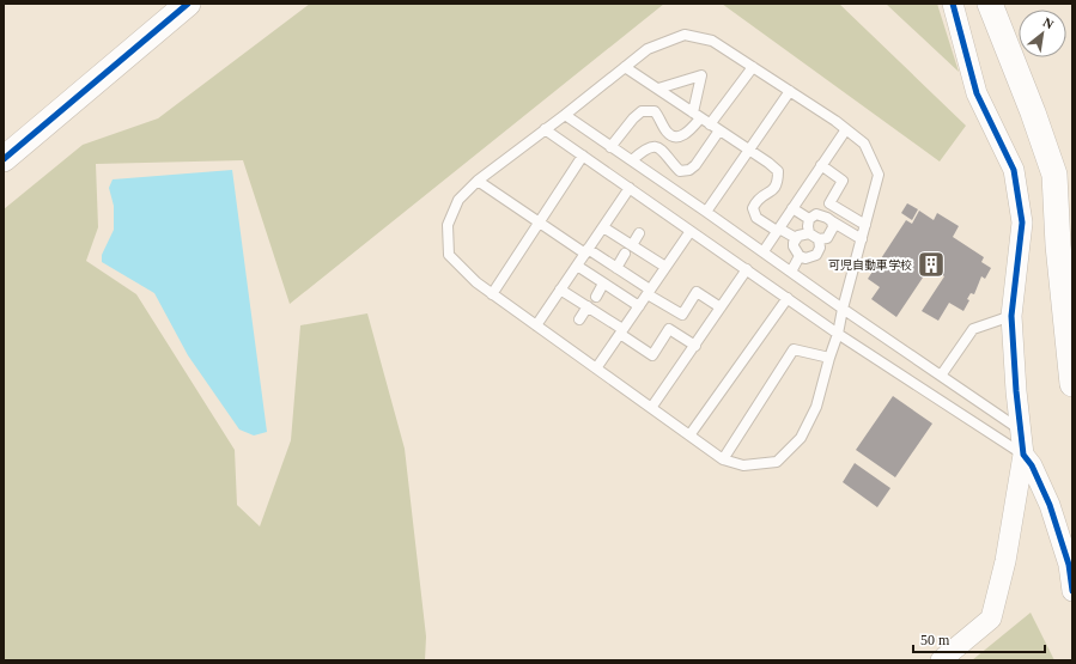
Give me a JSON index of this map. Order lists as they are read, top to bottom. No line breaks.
{"places":{"building":["可児自動車学校"]},"scale_bar":"50 m","north":"top right"}
